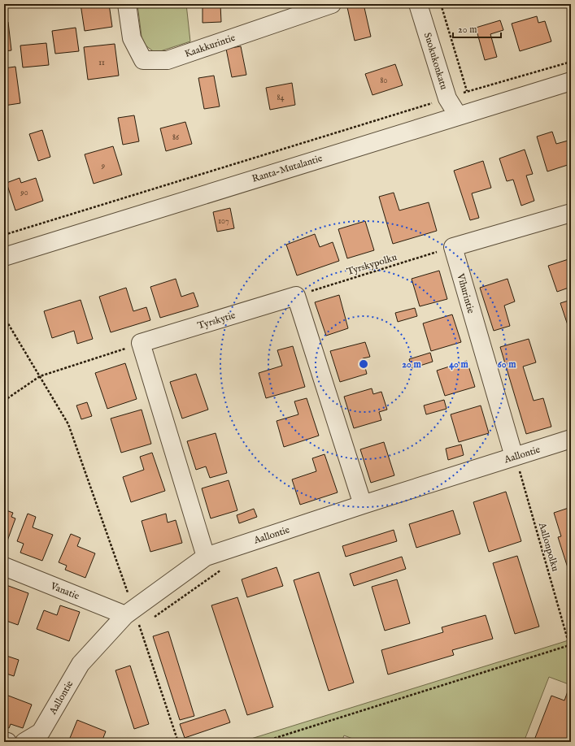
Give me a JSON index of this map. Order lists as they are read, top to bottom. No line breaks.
{"streets":{"street":["Kaakkurintie","Suokukonkatu","Ranta-Mutalantie","Vihurintie","Tyrskytie","Aallontie","Vanatie"],"path":["Tyrskypolku","Aallonpolku"]},"crossings":[["Suokukonkatu","Ranta-Mutalantie"],["Tyrskypolku","Vihurintie"],["Tyrskypolku","Tyrskytie"],["Vihurintie","Aallontie"],["Vihurintie","Aallonpolku"],["Aallontie","Aallonpolku"],["Aallontie","Vanatie"]],"house_numbers":["11","80","84","86","9","90","107"],"scale_bar":"20 m","rings":["20 m","40 m","60 m"]}
